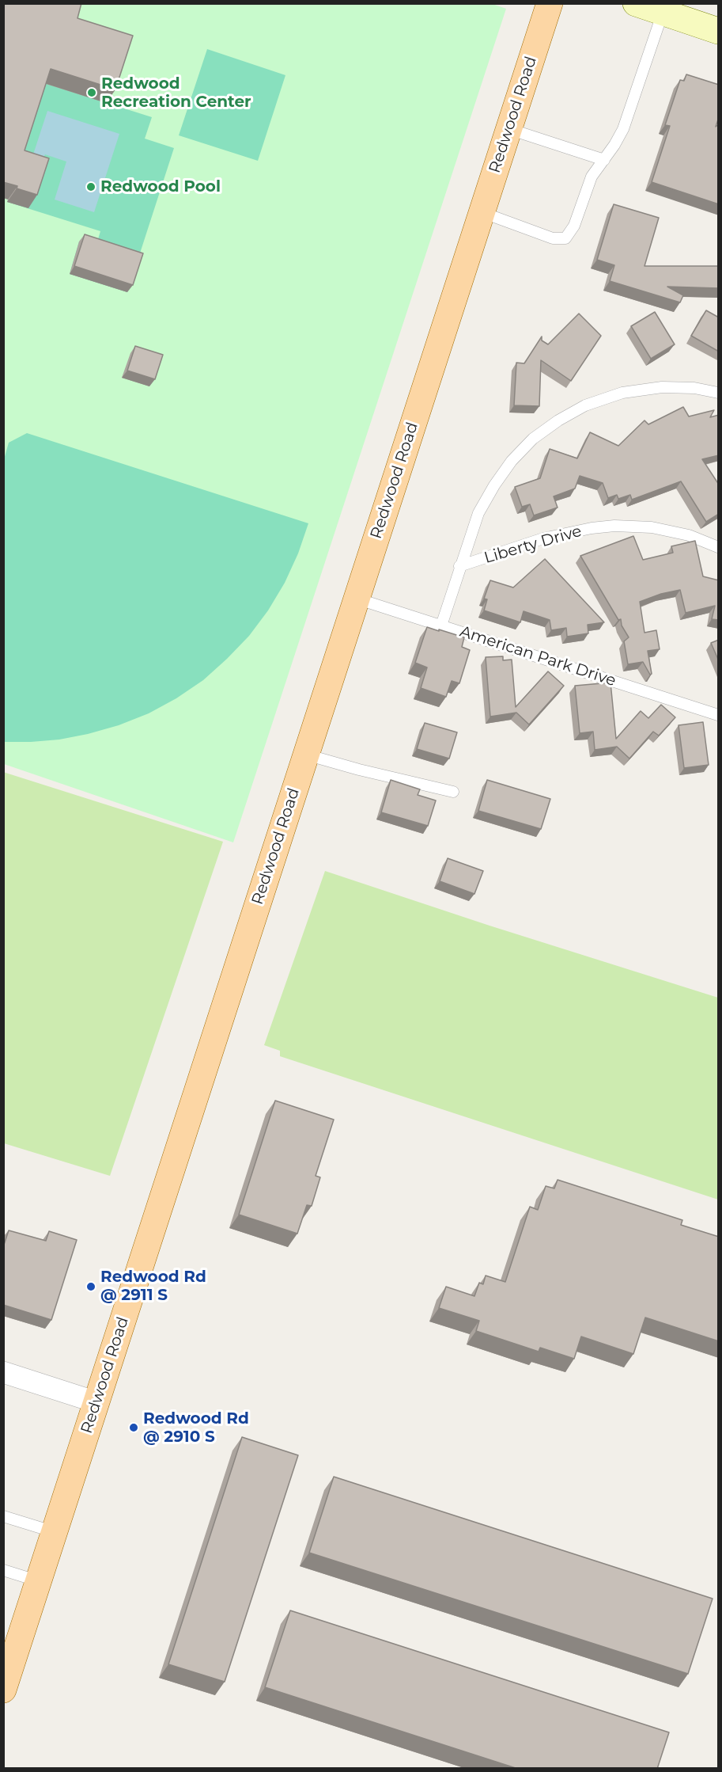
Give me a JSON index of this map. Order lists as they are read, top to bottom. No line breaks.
{"streets":{"main road":["Redwood Road"],"lane":["Liberty Drive","American Park Drive"]},"crossings":[["Redwood Road","American Park Drive"]],"places":["Redwood Recreation Center","Redwood Pool","Redwood Rd @ 2911 S","Redwood Rd @ 2910 S"]}
